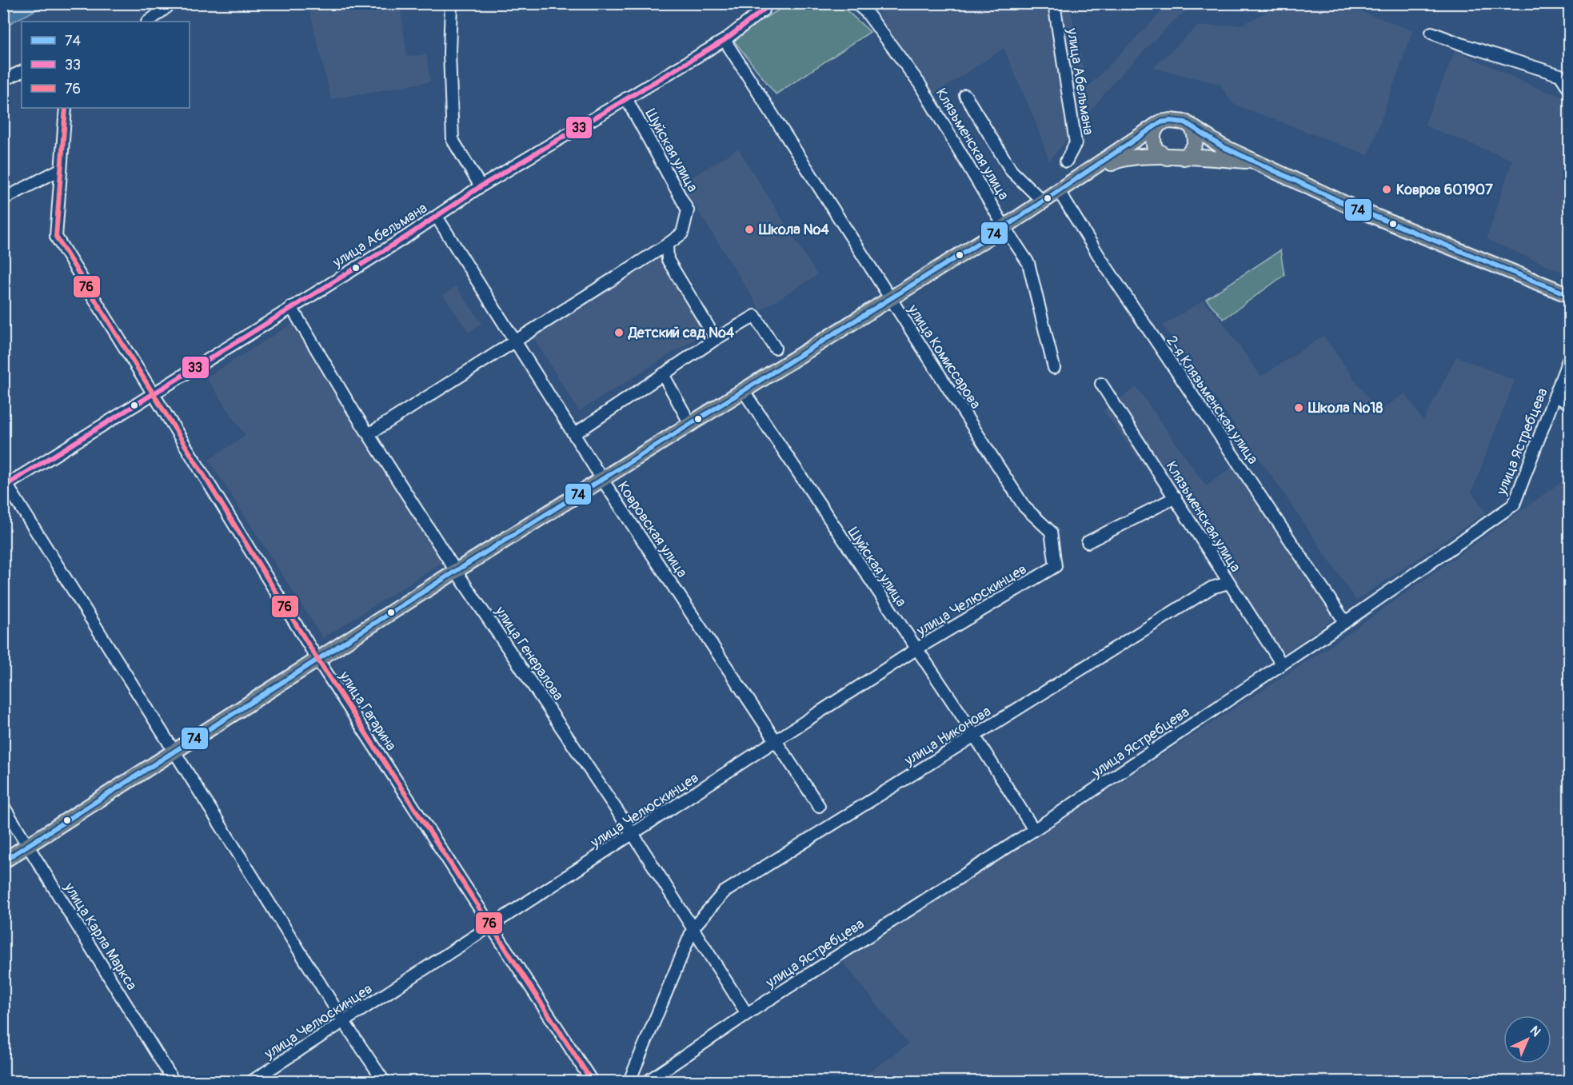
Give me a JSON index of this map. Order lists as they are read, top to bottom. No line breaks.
{"streets":{"street":["улица Абельмана","Клязьменская улица","Шуйская улица","улица Комиссарова","2-я Клязьменская улица","улица Ястребцева","Ковровская улица","улица Челюскинцев","улица Генералова","улица Гагарина","улица Никонова","улица Карла Маркса"]},"crossings":[["улица Абельмана","Шуйская улица"],["улица Абельмана","улица Комиссарова"],["улица Абельмана","Ковровская улица"],["улица Абельмана","улица Генералова"],["улица Абельмана","улица Гагарина"],["Клязьменская улица","улица Ястребцева"],["Клязьменская улица","улица Никонова"],["Шуйская улица","улица Ястребцева"],["Шуйская улица","Ковровская улица"],["Шуйская улица","улица Челюскинцев"],["Шуйская улица","улица Генералова"],["Шуйская улица","улица Никонова"],["улица Комиссарова","улица Челюскинцев"],["2-я Клязьменская улица","улица Ястребцева"],["улица Ястребцева","улица Генералова"],["Ковровская улица","улица Челюскинцев"],["улица Челюскинцев","улица Генералова"],["улица Челюскинцев","улица Гагарина"],["улица Генералова","улица Никонова"]],"places":["Ковров 601907","Школа №4","Детский сад №4","Школа №18"],"lines":["transit line 33","transit line 76","transit line 74"],"legend":["74","33","76"],"north":"top right"}
